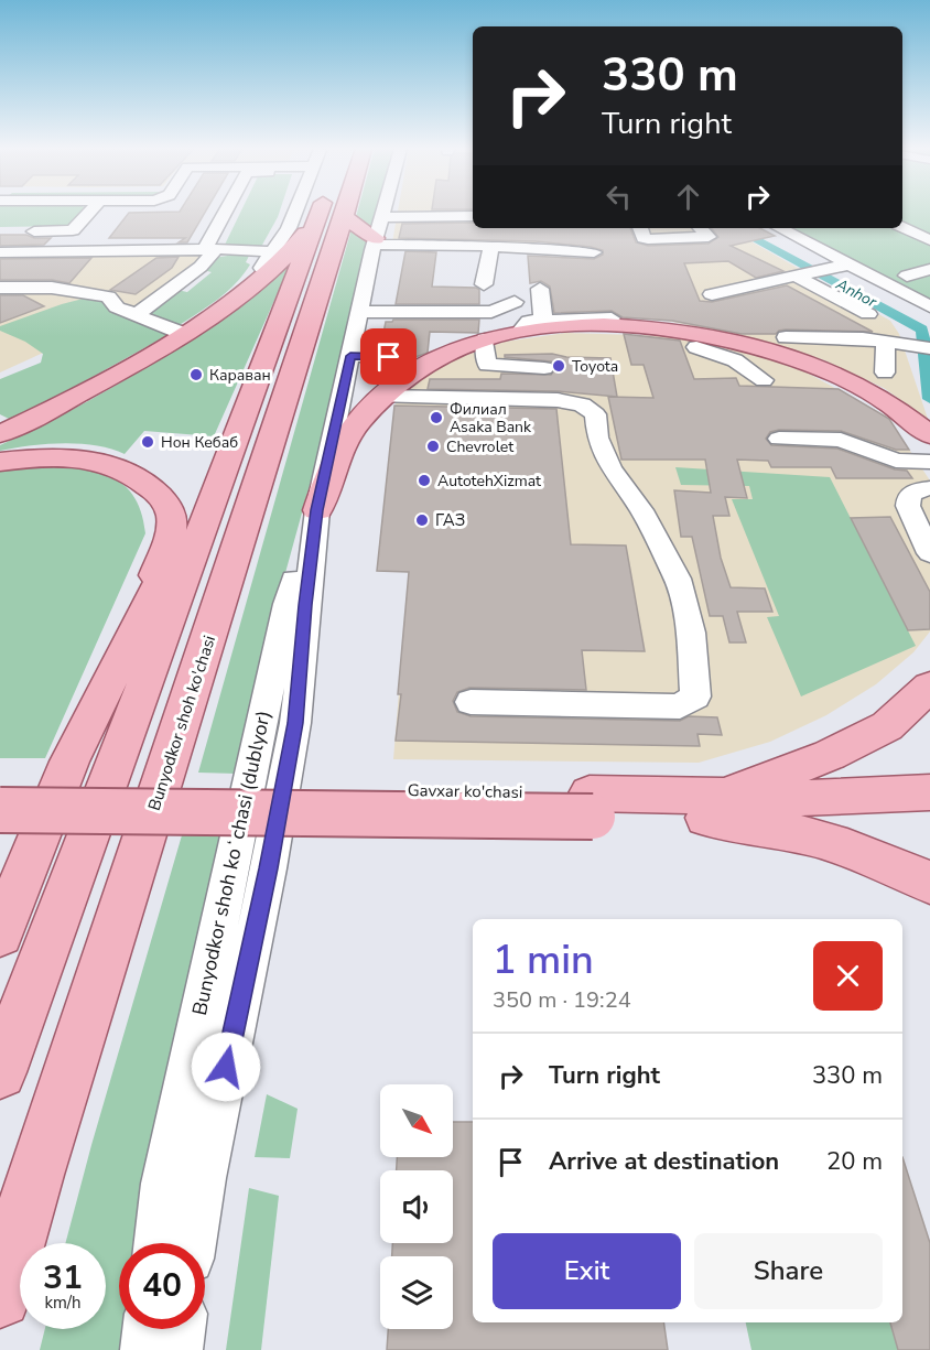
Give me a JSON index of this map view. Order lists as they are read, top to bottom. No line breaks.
{"streets":{"main road":["Bunyodkor shoh ko'chasi","Gavxar ko'chasi"],"street":["Bunyodkor shoh koʻchasi (dublyor)"]},"water":["Anhor"],"places":["Toyota","Караван","Филиал Asaka Bank","Нон Кебаб","Chevrolet","AutotehXizmat","ГАЗ"],"north":"bottom right","page":{"turn":["330 m","Turn right"],"heading":["1 min","350 m · 19:24"],"list":[{"name":"Turn right","value":"330 m"},{"name":"Arrive at destination","value":"20 m"}],"buttons":["Exit","Share"],"speed":"31 km/h","limit":"40"}}
